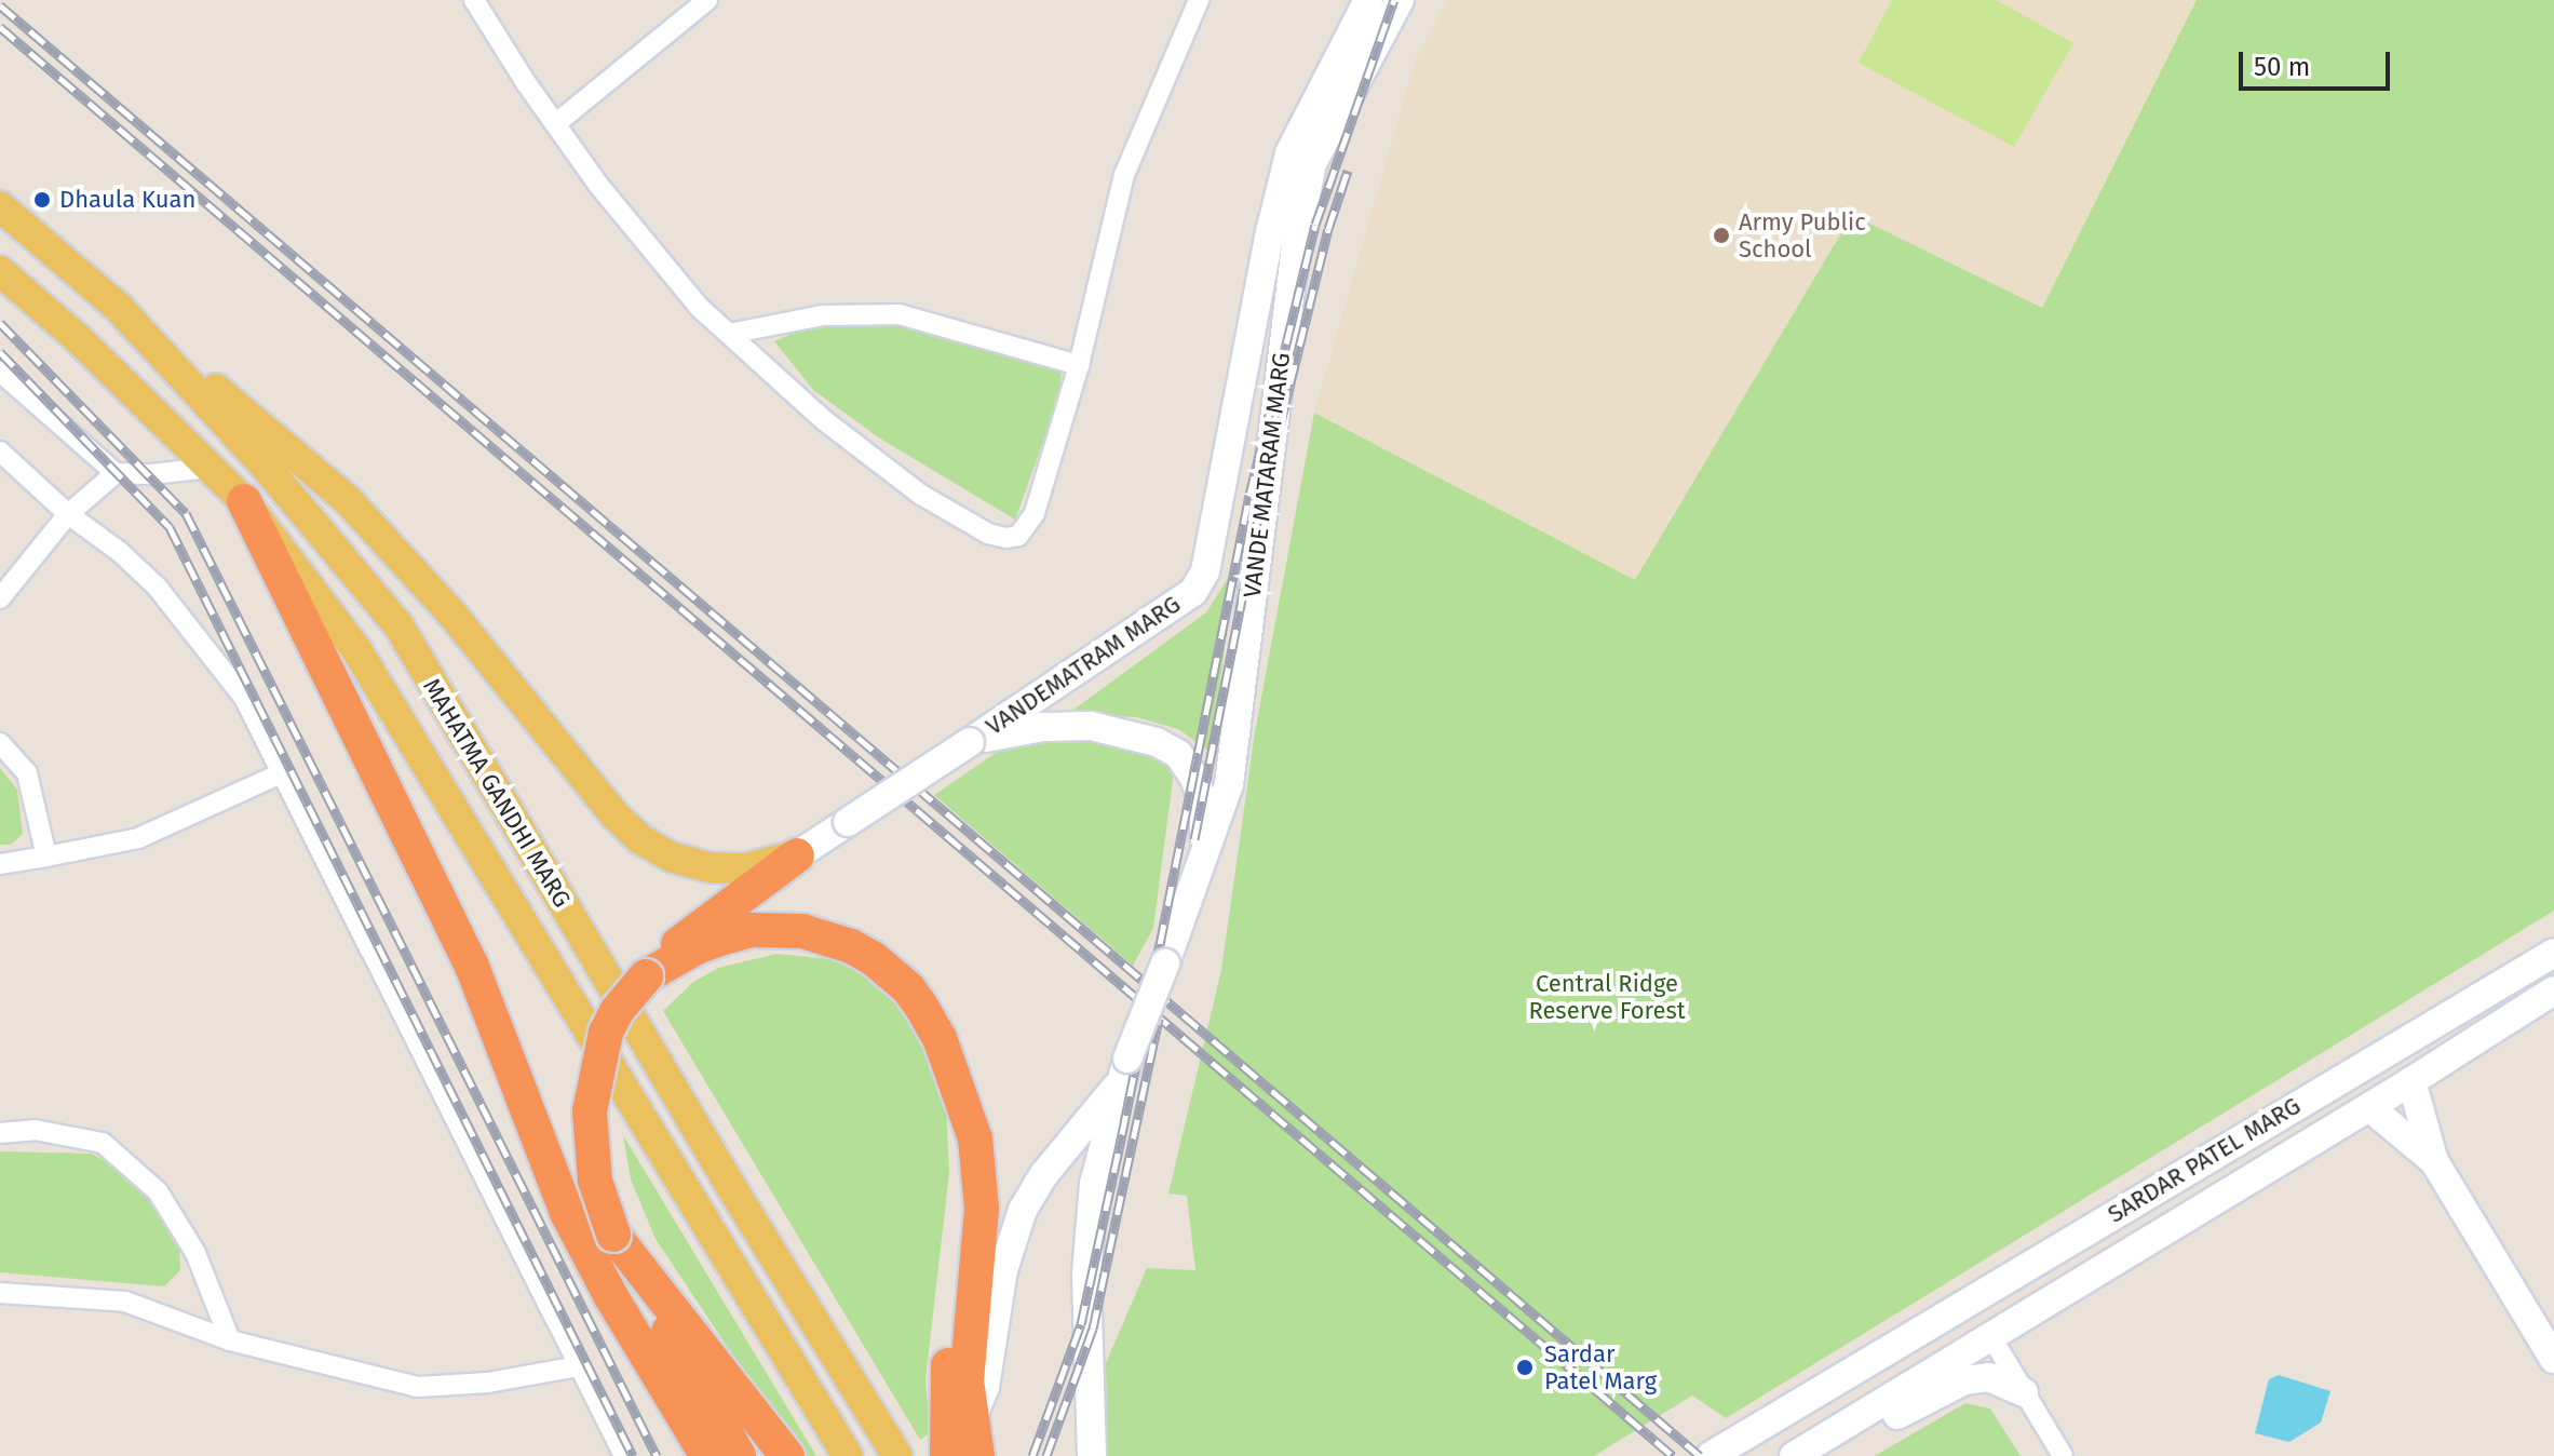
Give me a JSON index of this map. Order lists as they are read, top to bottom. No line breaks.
{"streets":{"main road":["VANDE MATARAM MARG","VANDEMATRAM MARG","MAHATMA GANDHI MARG","SARDAR PATEL MARG"]},"crossings":[["VANDE MATARAM MARG","VANDEMATRAM MARG"]],"parks":["Central Ridge Reserve Forest"],"places":["Dhaula Kuan","Army Public School","Sardar Patel Marg"],"scale_bar":"50 m"}
